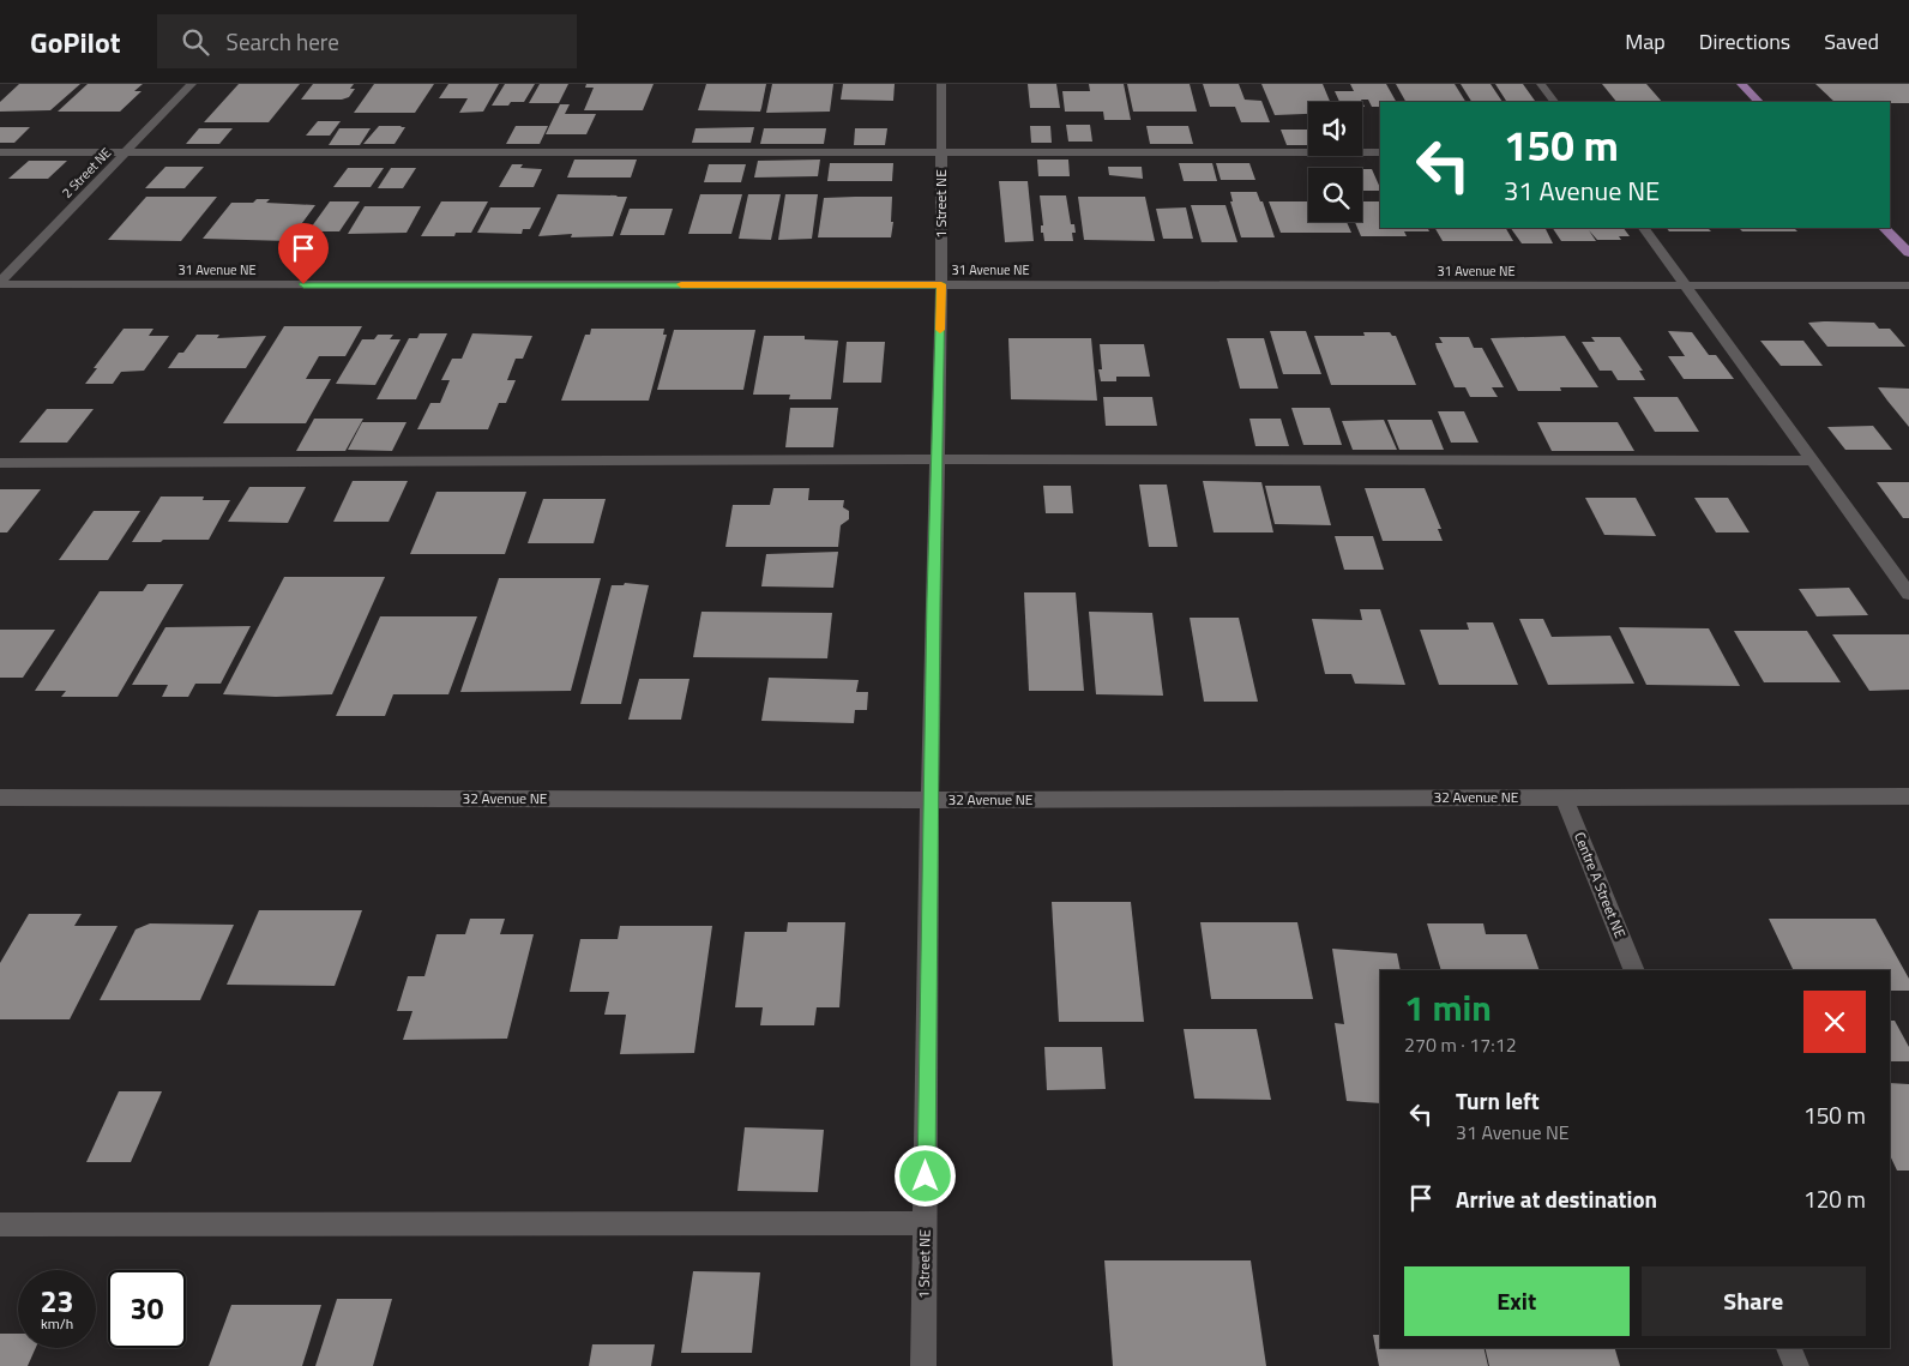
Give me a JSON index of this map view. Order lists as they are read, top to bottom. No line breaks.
{"streets":{"street":["2 Street NE","1 Street NE","31 Avenue NE","32 Avenue NE","Centre A Street NE"]},"crossings":[["2 Street NE","31 Avenue NE"],["1 Street NE","31 Avenue NE"],["1 Street NE","32 Avenue NE"],["32 Avenue NE","Centre A Street NE"]],"page":{"header":"GoPilot","search":"Search here","nav":["Map","Directions","Saved"],"turn":["150 m","31 Avenue NE"],"heading":["1 min","270 m · 17:12"],"list":[{"name":"Turn left","note":"31 Avenue NE","value":"150 m"},{"name":"Arrive at destination","value":"120 m"}],"buttons":["Exit","Share"],"speed":"23 km/h","limit":"30"}}
